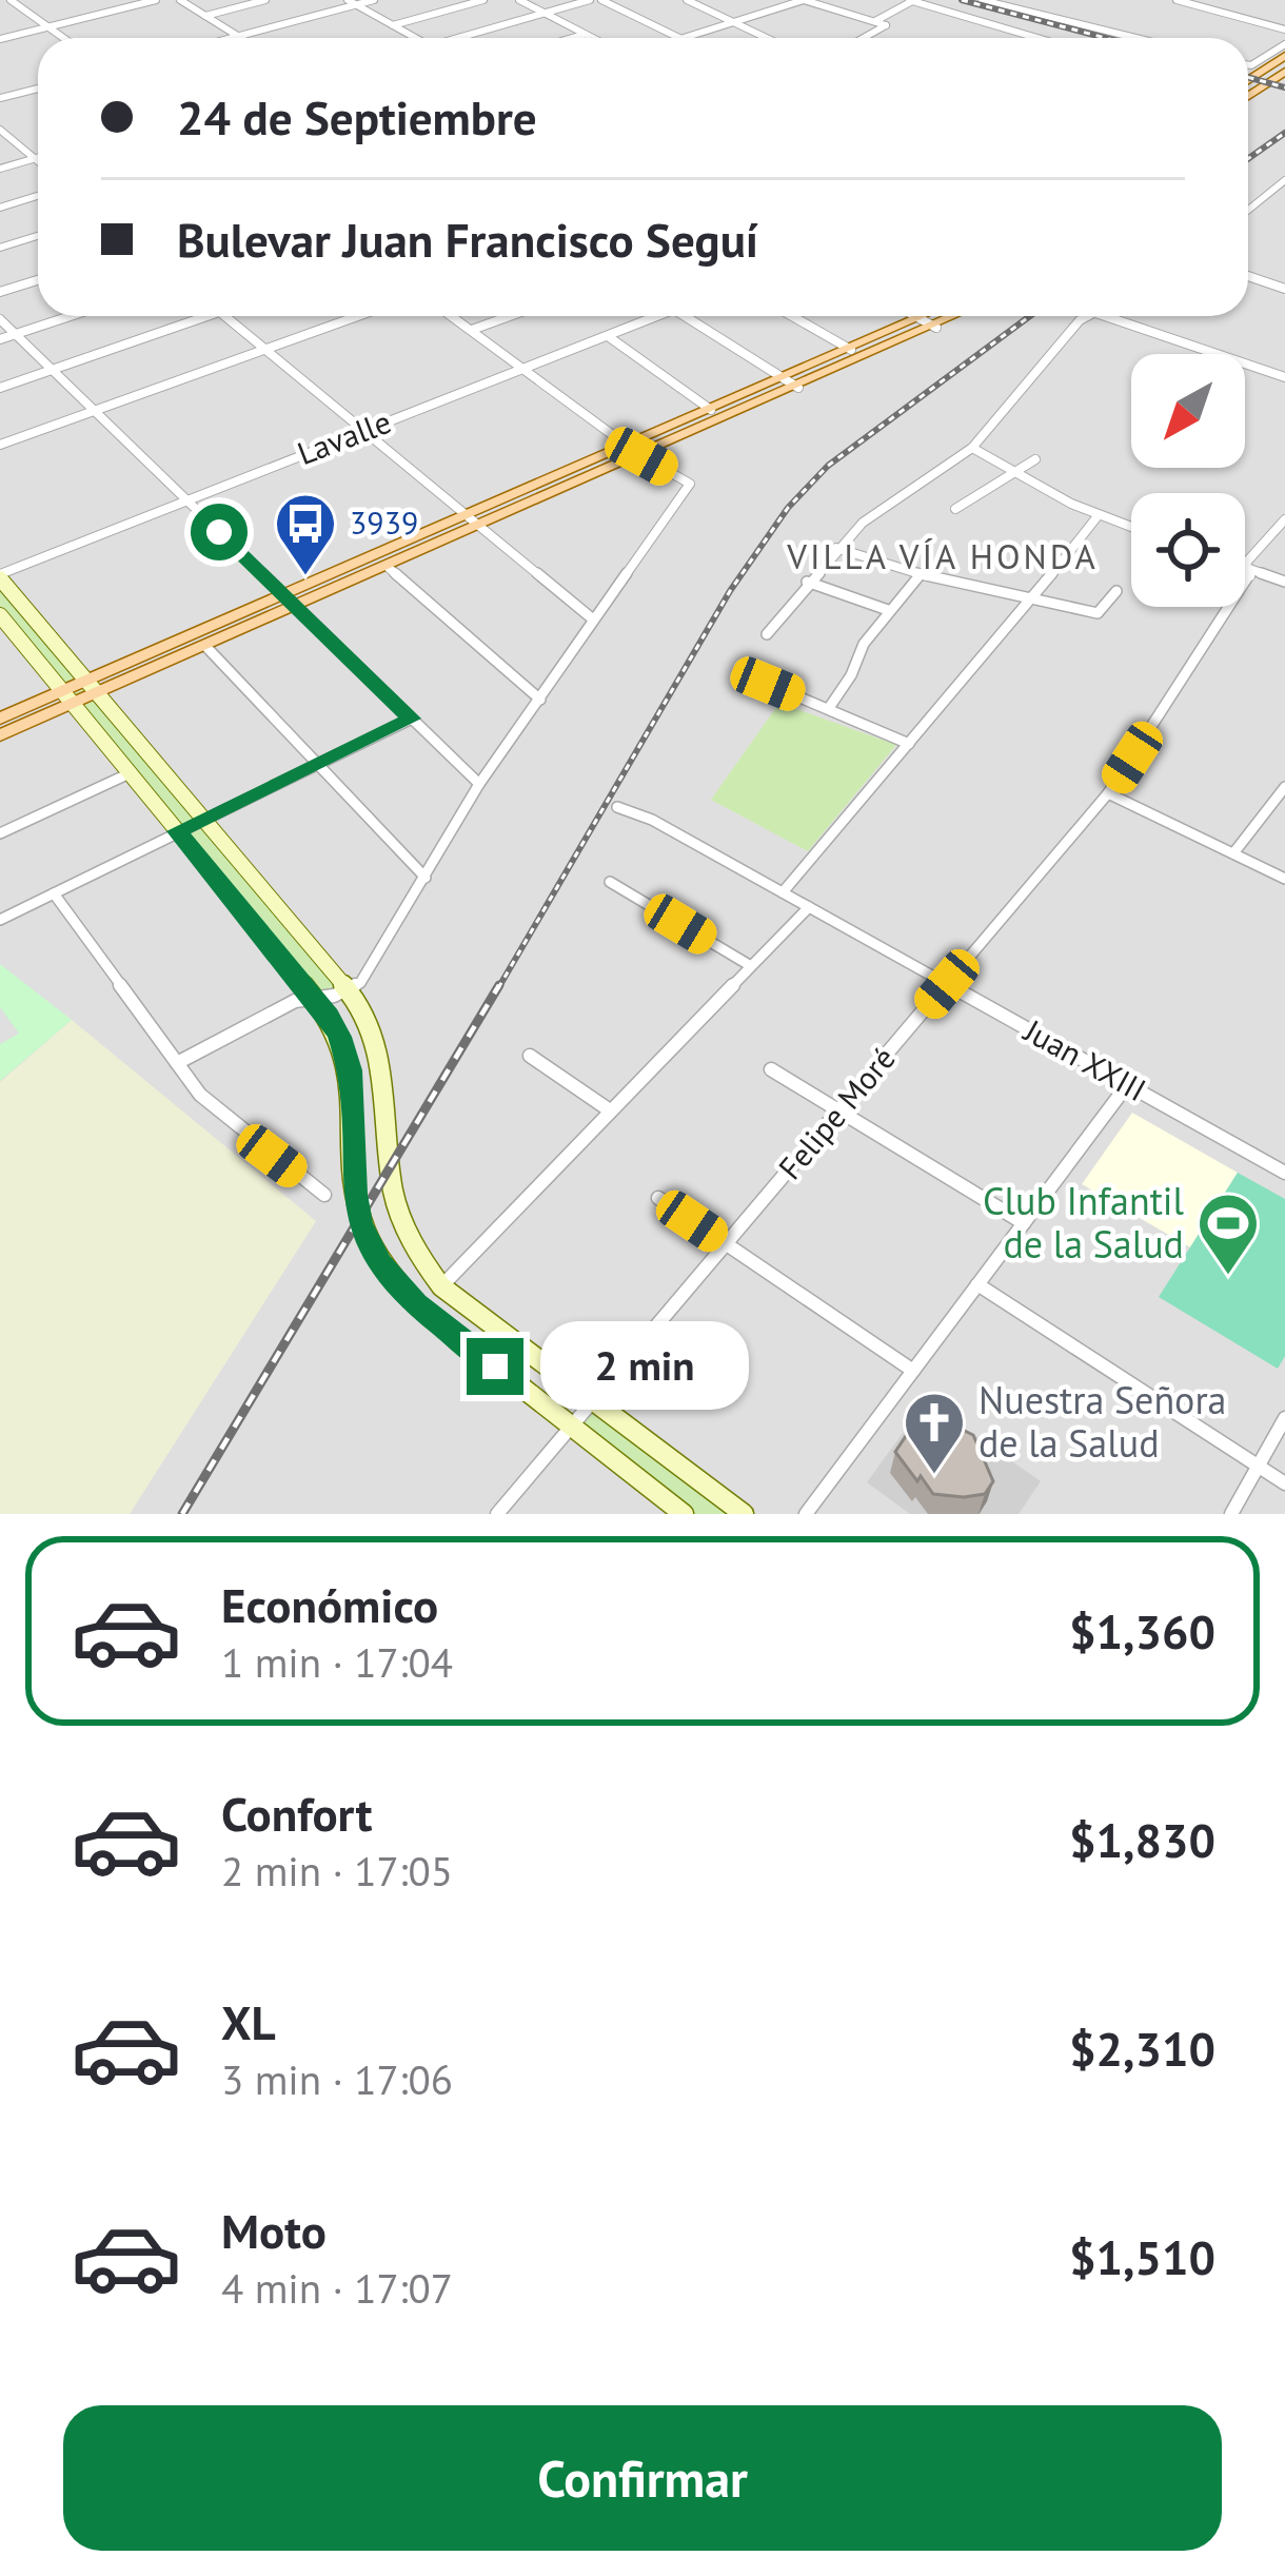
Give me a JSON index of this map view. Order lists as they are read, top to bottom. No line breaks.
{"streets":{"street":["Lavalle","Juan XXIII","Felipe Moré"]},"crossings":[["Juan XXIII","Felipe Moré"]],"districts":["VILLA VÍA HONDA"],"places":{"bus stop":["3939"],"sports":["Club Infantil de la Salud"],"church":["Nuestra Señora de la Salud"]},"north":"bottom left","page":{"banner":["24 de Septiembre","Bulevar Juan Francisco Seguí"],"bubble":"2 min","list":[{"name":"Económico","note":"1 min · 17:04","value":"$1,360"},{"name":"Confort","note":"2 min · 17:05","value":"$1,830"},{"name":"XL","note":"3 min · 17:06","value":"$2,310"},{"name":"Moto","note":"4 min · 17:07","value":"$1,510"}],"buttons":"Confirmar"}}
